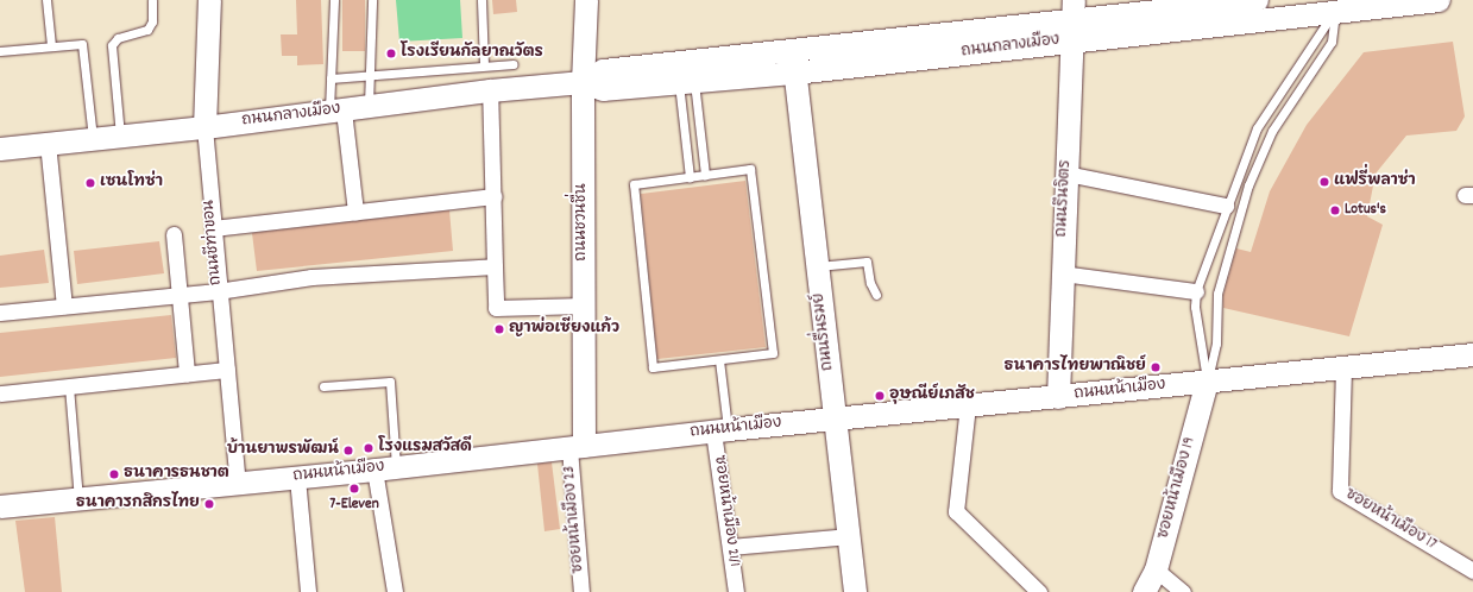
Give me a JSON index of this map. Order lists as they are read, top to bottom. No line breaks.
{"streets":{"street":["ถนนกลางเมือง","ถนนรึนจิตร","ถนนชวนชื่น","ถนนชีท่าขอน","ถนนรื่นรมย์","ถนนหน้าเมือง","ซอยหน้าเมือง 19","ซอยหน้าเมือง 21/1","ซอยหน้าเมือง 23","ซอยหน้าเมือง 17"]},"crossings":[["ถนนกลางเมือง","ถนนรึนจิตร"],["ถนนกลางเมือง","ถนนชวนชื่น"],["ถนนกลางเมือง","ถนนชีท่าขอน"],["ถนนกลางเมือง","ถนนรื่นรมย์"],["ถนนรึนจิตร","ถนนหน้าเมือง"],["ถนนชวนชื่น","ถนนหน้าเมือง"],["ถนนชวนชื่น","ซอยหน้าเมือง 23"],["ถนนชีท่าขอน","ถนนหน้าเมือง"],["ถนนรื่นรมย์","ถนนหน้าเมือง"],["ถนนหน้าเมือง","ซอยหน้าเมือง 19"],["ถนนหน้าเมือง","ซอยหน้าเมือง 21/1"],["ถนนหน้าเมือง","ซอยหน้าเมือง 23"],["ถนนหน้าเมือง","ซอยหน้าเมือง 17"]],"places":["โรงเรียนกัลยาณวัตร","แฟรี่พลาซ่า","เซนโทซ่า","Lotus's","ญาพ่อเซียงแก้ว","ธนาคารไทยพาณิชย์","อุษณีย์เภสัช","โรงแรมสวัสดี","บ้านยาพรพัฒน์","ธนาคารธนชาต","7-Eleven","ธนาคารกสิกรไทย"]}
